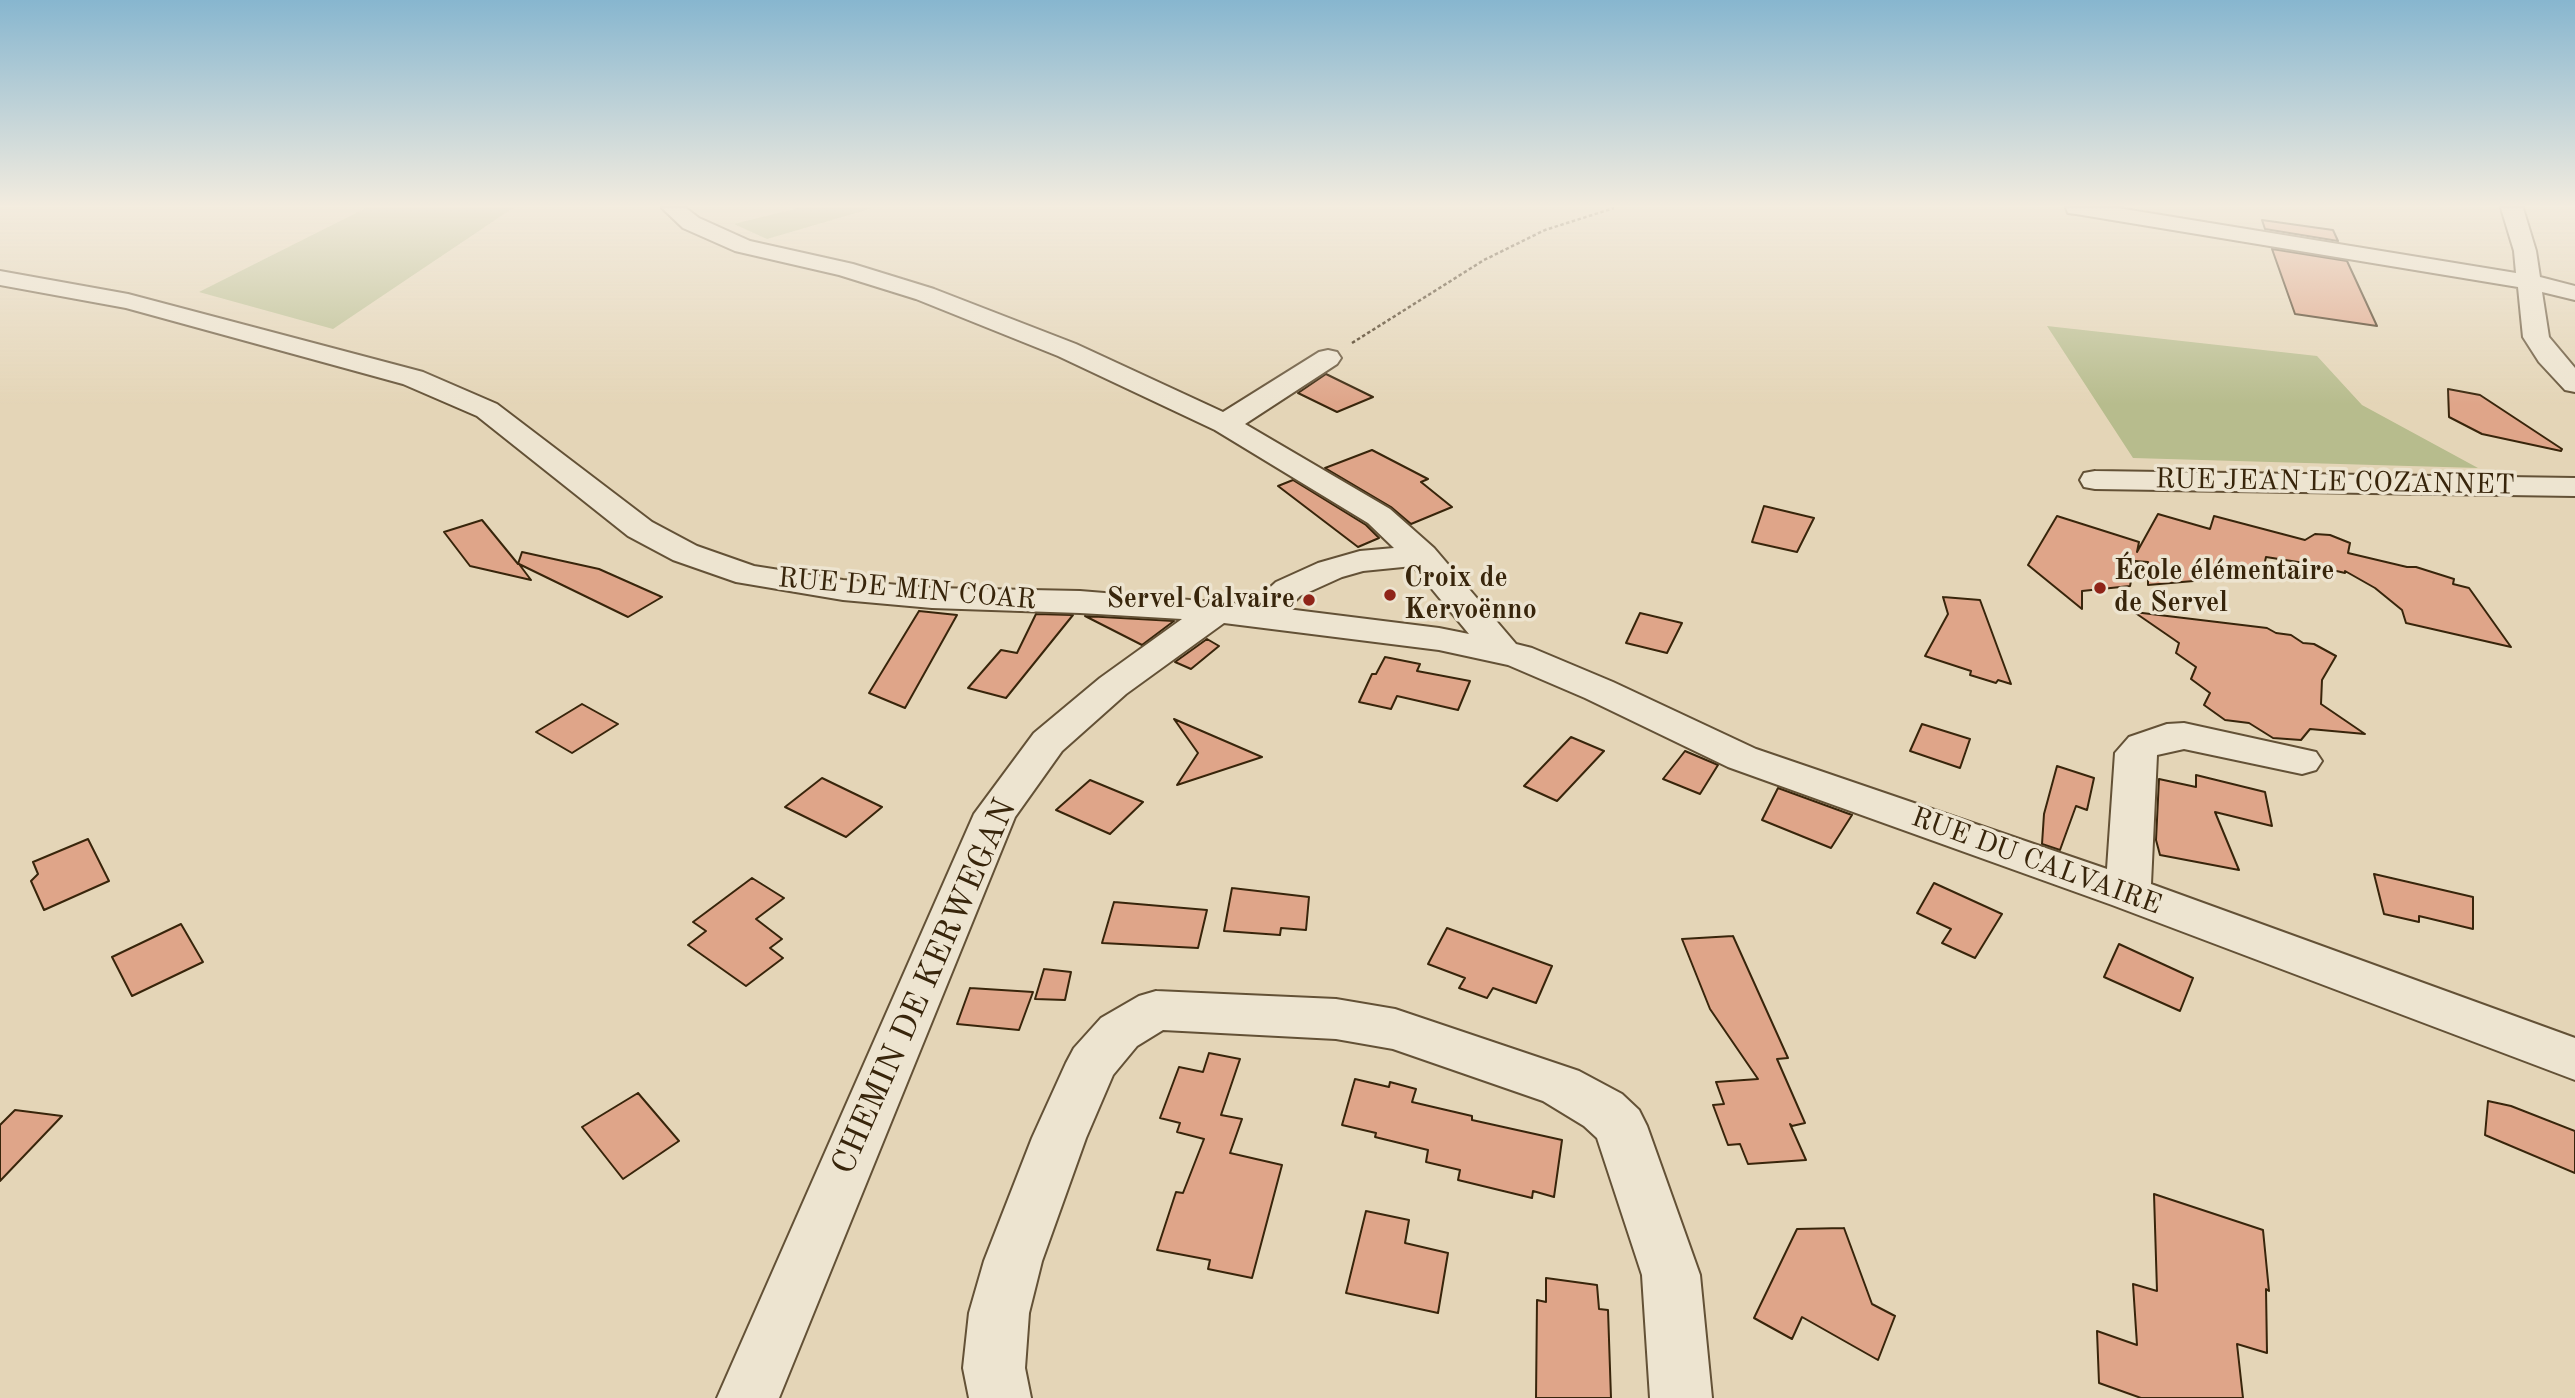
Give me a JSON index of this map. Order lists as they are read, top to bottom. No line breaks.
{"streets":{"street":["RUE JEAN LE COZANNET","RUE DE MIN COAR","RUE DU CALVAIRE","CHEMIN DE KERWEGAN"]},"crossings":[["RUE DE MIN COAR","RUE DU CALVAIRE"],["RUE DE MIN COAR","CHEMIN DE KERWEGAN"]],"places":["École élémentaire de Servel","Croix de Kervoënno","Servel Calvaire"]}
